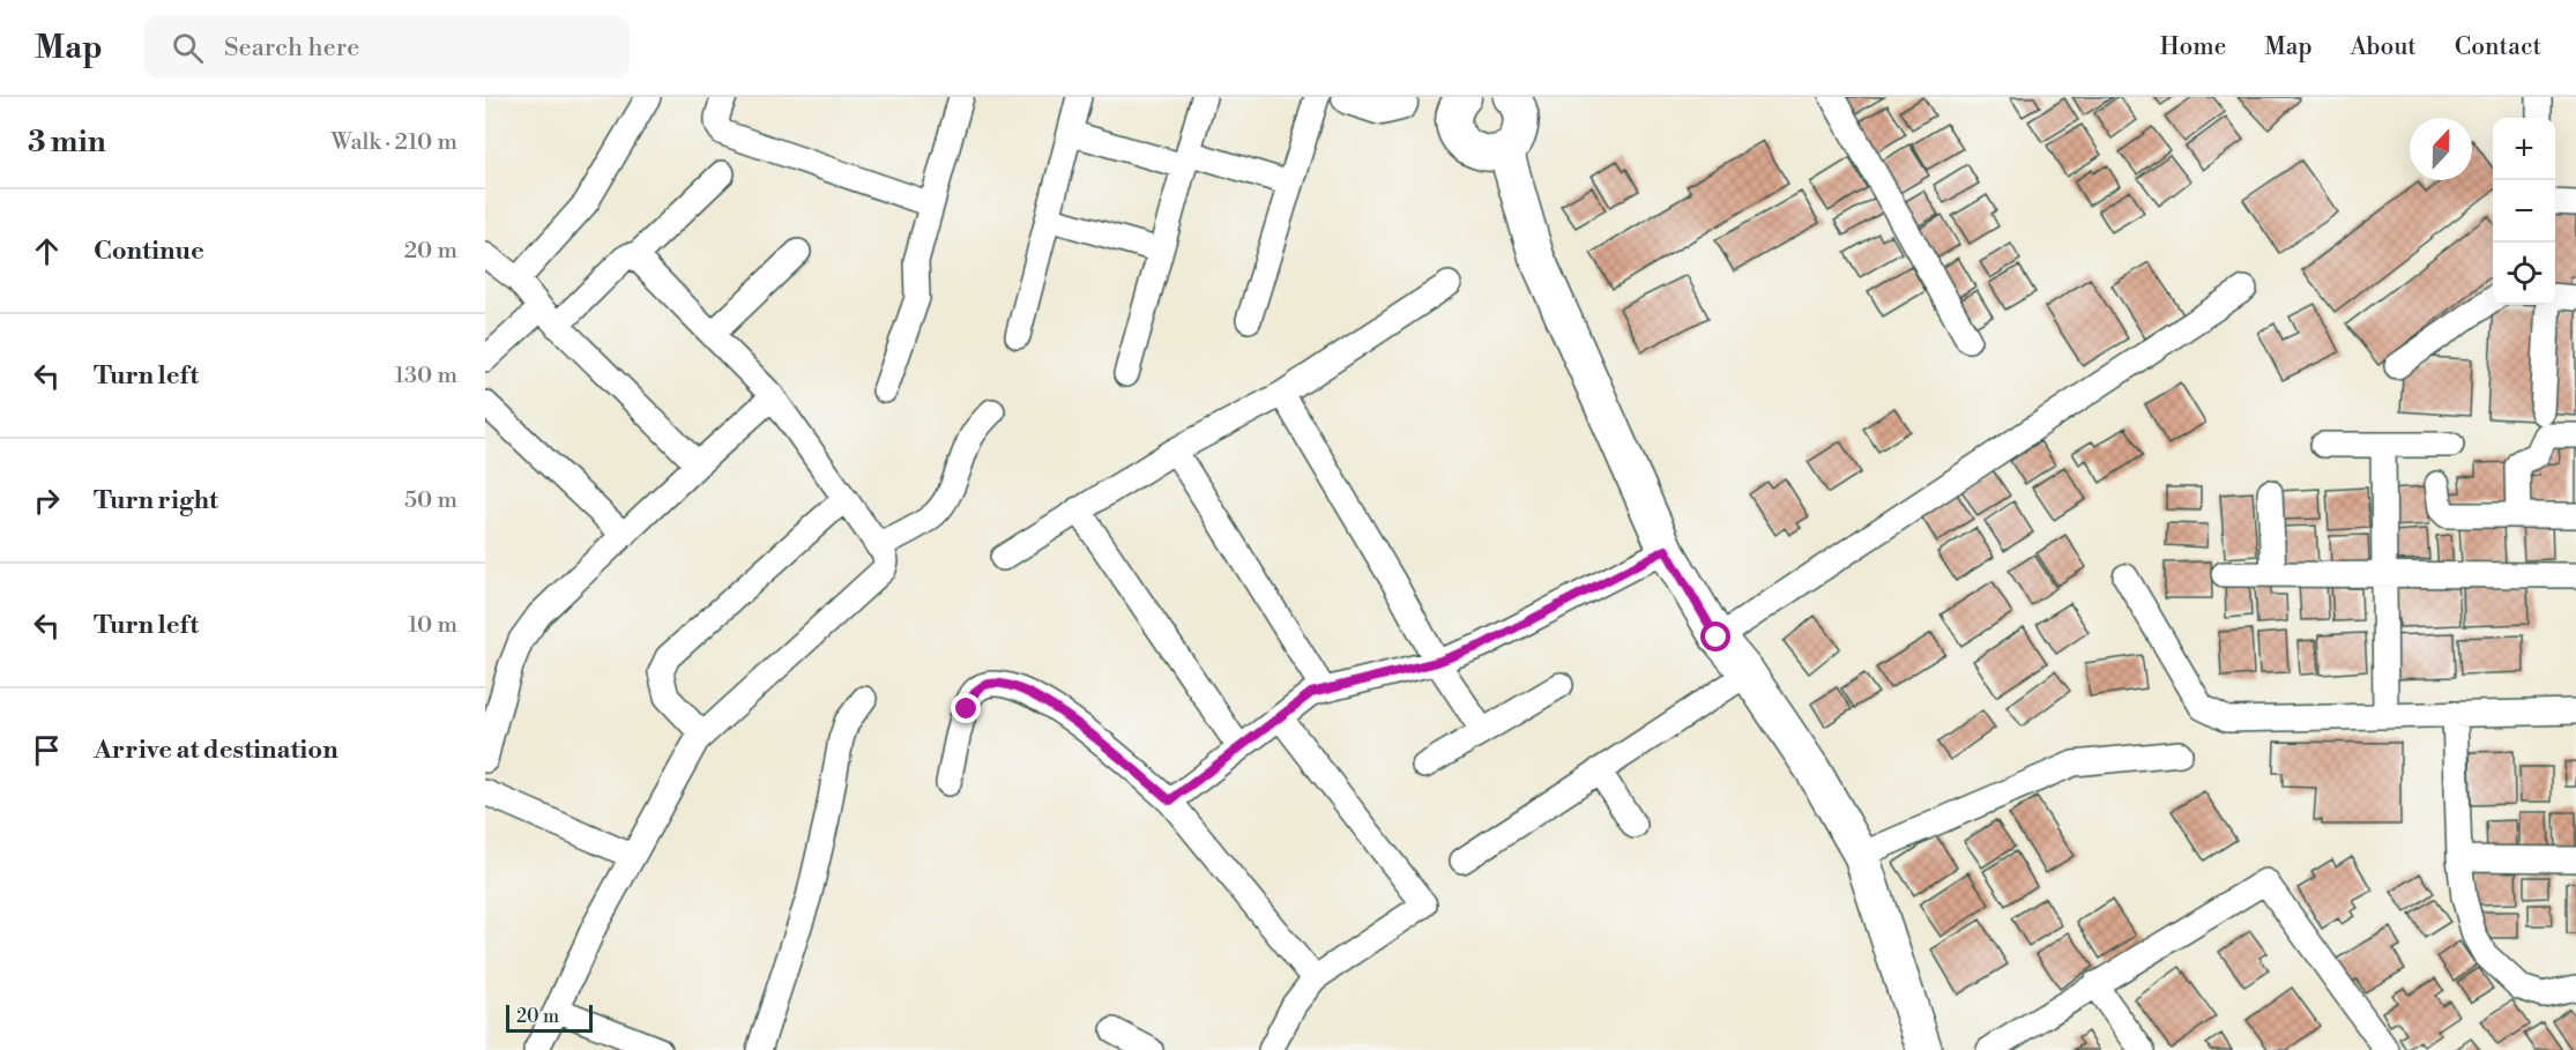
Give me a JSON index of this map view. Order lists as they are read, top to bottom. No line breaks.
{"scale_bar":"20 m","north":"top","page":{"header":"Map","search":"Search here","nav":["Home","Map","About","Contact"],"heading":["3 min","Walk · 210 m"],"map_buttons":["+","−"],"list":[["Continue","20 m"],["Turn left","130 m"],["Turn right","50 m"],["Turn left","10 m"],"Arrive at destination"],"scale":"20 m"}}
